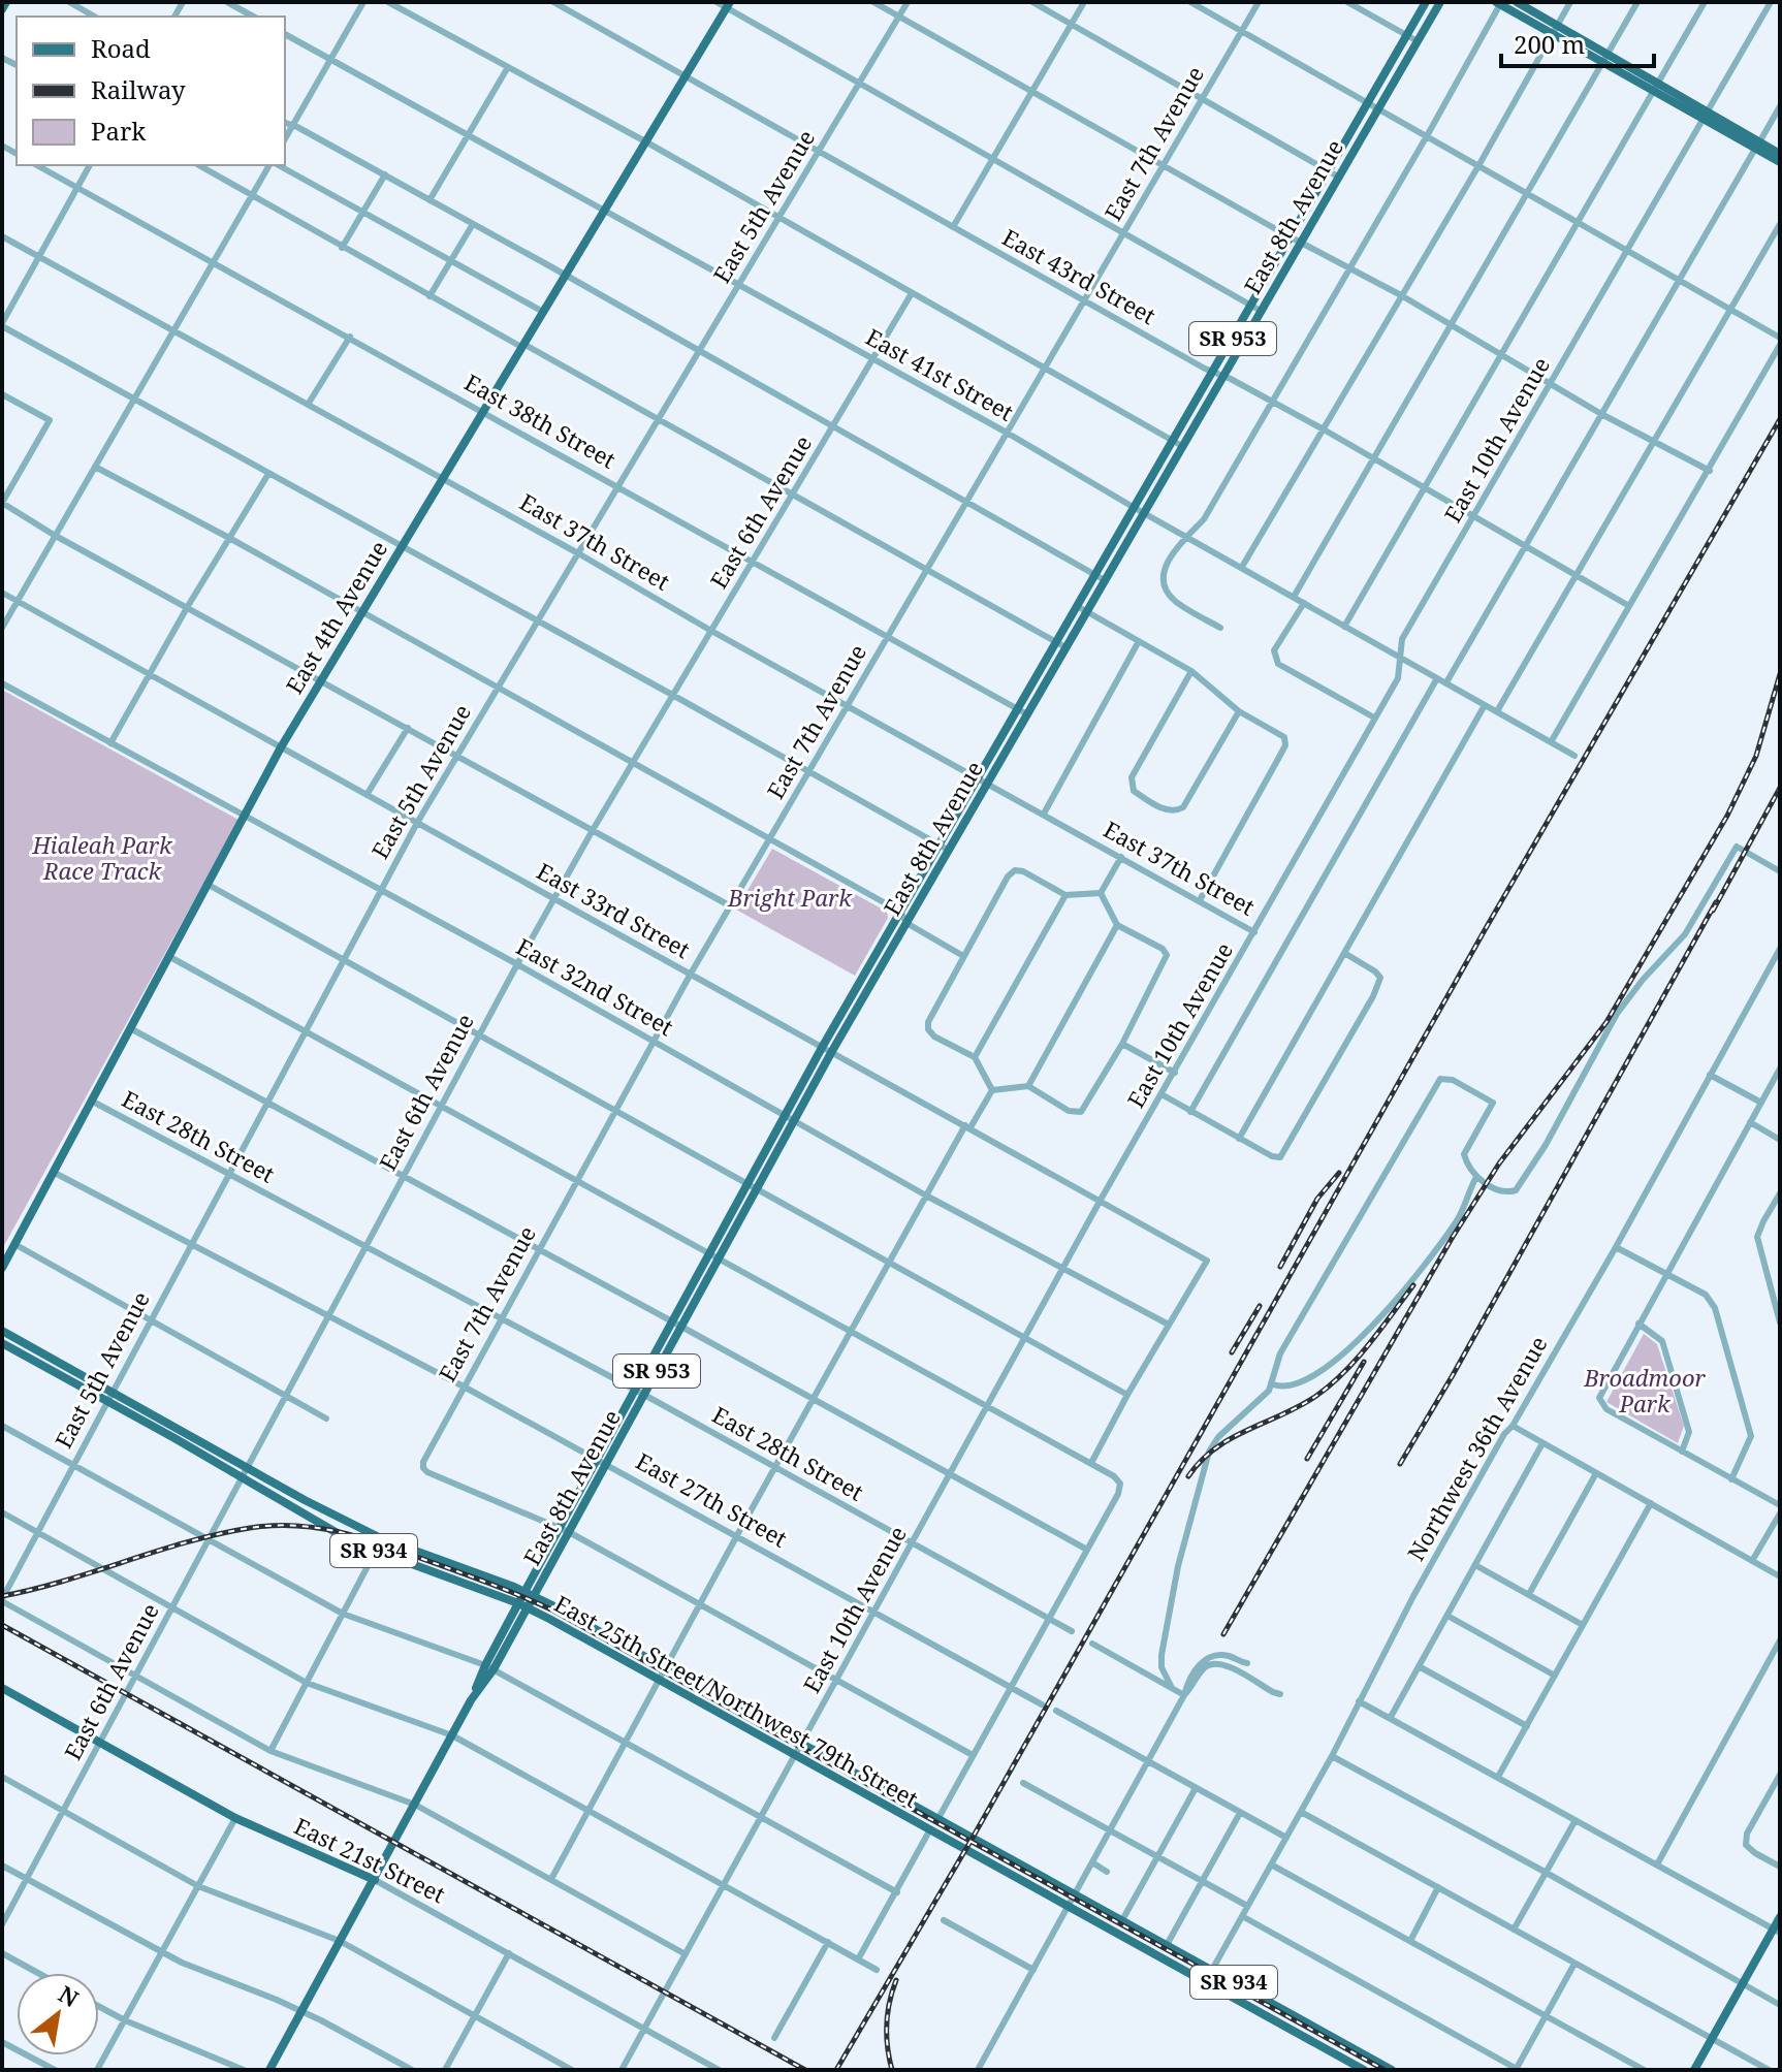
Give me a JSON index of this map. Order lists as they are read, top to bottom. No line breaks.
{"streets":{"main road":["East 8th Avenue","SR 953","East 4th Avenue","SR 934","East 25th Street/Northwest 79th Street","East 21st Street"],"street":["East 7th Avenue","East 5th Avenue","East 43rd Street","East 41st Street","East 38th Street","East 10th Avenue","East 6th Avenue","East 37th Street","East 33rd Street","East 32nd Street","East 28th Street","Northwest 36th Avenue","East 27th Street"]},"crossings":[["East 7th Avenue","East 8th Avenue"],["East 7th Avenue","East 43rd Street"],["East 7th Avenue","East 41st Street"],["East 7th Avenue","East 38th Street"],["East 7th Avenue","East 37th Street"],["East 7th Avenue","East 33rd Street"],["East 7th Avenue","East 32nd Street"],["East 7th Avenue","East 28th Street"],["East 7th Avenue","East 27th Street"],["East 5th Avenue","East 43rd Street"],["East 5th Avenue","East 41st Street"],["East 5th Avenue","East 38th Street"],["East 5th Avenue","East 37th Street"],["East 5th Avenue","East 33rd Street"],["East 5th Avenue","East 32nd Street"],["East 5th Avenue","East 28th Street"],["East 5th Avenue","East 27th Street"],["East 5th Avenue","East 25th Street/Northwest 79th Street"],["East 8th Avenue","East 43rd Street"],["East 8th Avenue","East 41st Street"],["East 8th Avenue","East 38th Street"],["East 8th Avenue","East 37th Street"],["East 8th Avenue","East 33rd Street"],["East 8th Avenue","East 32nd Street"],["East 8th Avenue","East 28th Street"],["East 8th Avenue","East 27th Street"],["East 8th Avenue","SR 934"],["East 8th Avenue","East 25th Street/Northwest 79th Street"],["East 8th Avenue","East 21st Street"],["East 43rd Street","East 10th Avenue"],["East 43rd Street","East 4th Avenue"],["East 41st Street","East 10th Avenue"],["East 41st Street","East 6th Avenue"],["East 41st Street","East 4th Avenue"],["East 38th Street","East 6th Avenue"],["East 38th Street","East 4th Avenue"],["East 10th Avenue","East 37th Street"],["East 10th Avenue","East 33rd Street"],["East 10th Avenue","East 32nd Street"],["East 10th Avenue","East 28th Street"],["East 10th Avenue","East 27th Street"],["East 10th Avenue","SR 934"],["East 10th Avenue","East 25th Street/Northwest 79th Street"],["East 10th Avenue","East 21st Street"],["East 6th Avenue","East 37th Street"],["East 6th Avenue","East 33rd Street"],["East 6th Avenue","East 32nd Street"],["East 6th Avenue","East 28th Street"],["East 6th Avenue","East 27th Street"],["East 6th Avenue","SR 934"],["East 6th Avenue","East 25th Street/Northwest 79th Street"],["East 6th Avenue","East 21st Street"],["East 37th Street","East 4th Avenue"],["East 4th Avenue","East 33rd Street"],["East 4th Avenue","East 32nd Street"],["East 4th Avenue","East 28th Street"],["East 4th Avenue","East 27th Street"],["East 33rd Street","East 32nd Street"],["Northwest 36th Avenue","SR 934"],["SR 934","East 25th Street/Northwest 79th Street"]],"parks":["Hialeah Park Race Track","Bright Park","Broadmoor Park"],"legend":["Road","Railway","Park"],"scale_bar":"200 m","north":"top right"}
